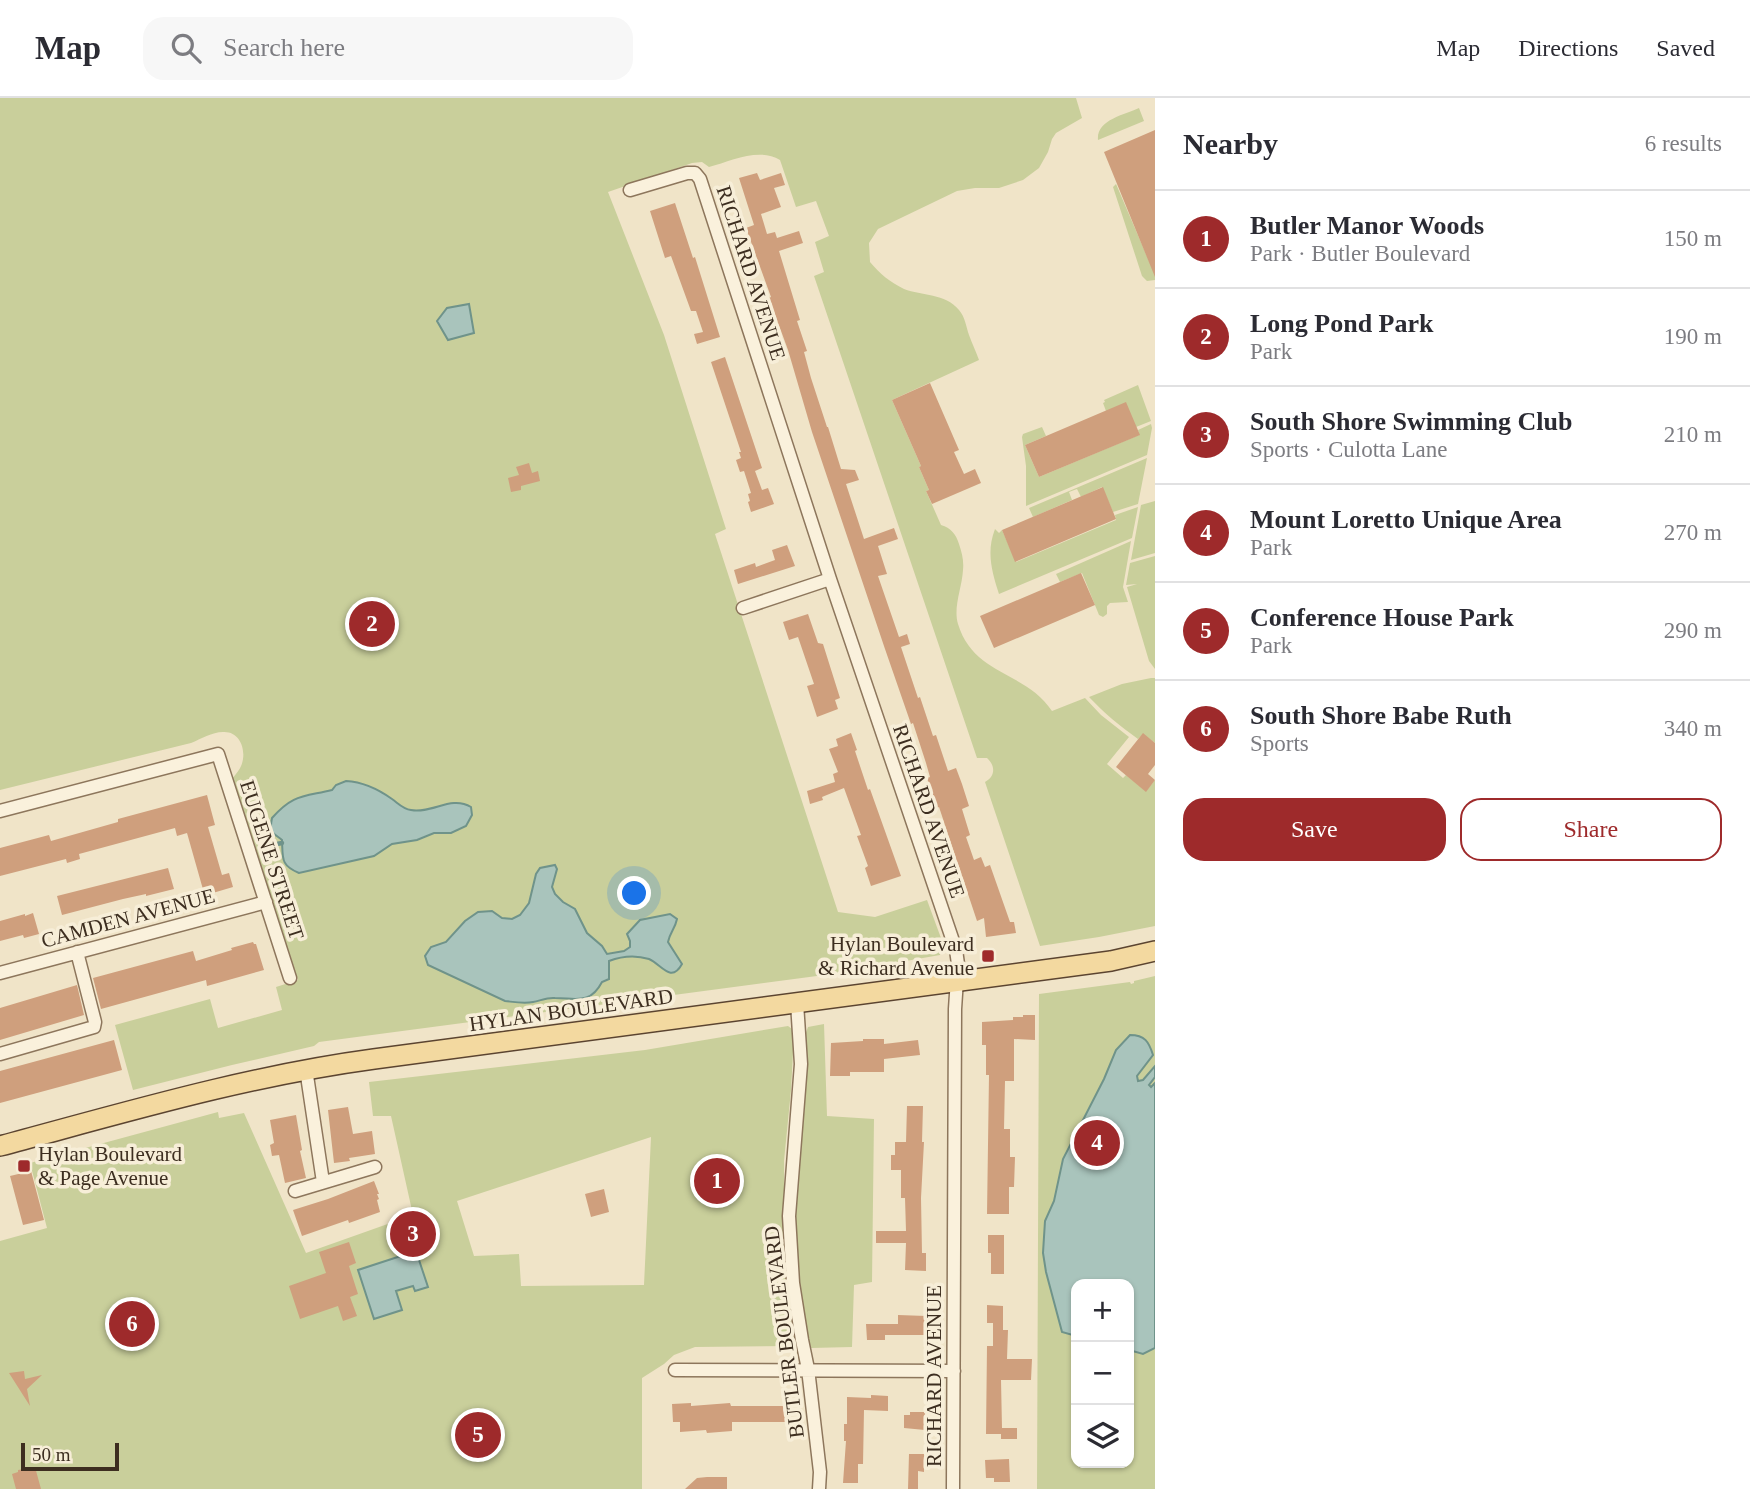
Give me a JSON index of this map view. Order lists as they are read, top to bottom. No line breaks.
{"streets":{"main road":["HYLAN BOULEVARD"],"street":["RICHARD AVENUE","EUGENE STREET","CAMDEN AVENUE","BUTLER BOULEVARD"]},"crossings":[["RICHARD AVENUE","HYLAN BOULEVARD"],["EUGENE STREET","CAMDEN AVENUE"],["HYLAN BOULEVARD","BUTLER BOULEVARD"]],"places":{"transit":["Hylan Boulevard & Richard Avenue","Hylan Boulevard & Page Avenue"]},"scale_bar":"50 m","page":{"header":"Map","search":"Search here","nav":["Map","Directions","Saved"],"heading":["Nearby","6 results"],"list":[{"mark":"1","name":"Butler Manor Woods","note":"Park · Butler Boulevard","value":"150 m"},{"mark":"2","name":"Long Pond Park","note":"Park","value":"190 m"},{"mark":"3","name":"South Shore Swimming Club","note":"Sports · Culotta Lane","value":"210 m"},{"mark":"4","name":"Mount Loretto Unique Area","note":"Park","value":"270 m"},{"mark":"5","name":"Conference House Park","note":"Park","value":"290 m"},{"mark":"6","name":"South Shore Babe Ruth","note":"Sports","value":"340 m"}],"pins":["2","4","1","3","6","5"],"buttons":["Save","Share"],"map_buttons":["+","−"],"scale":"50 m"}}
